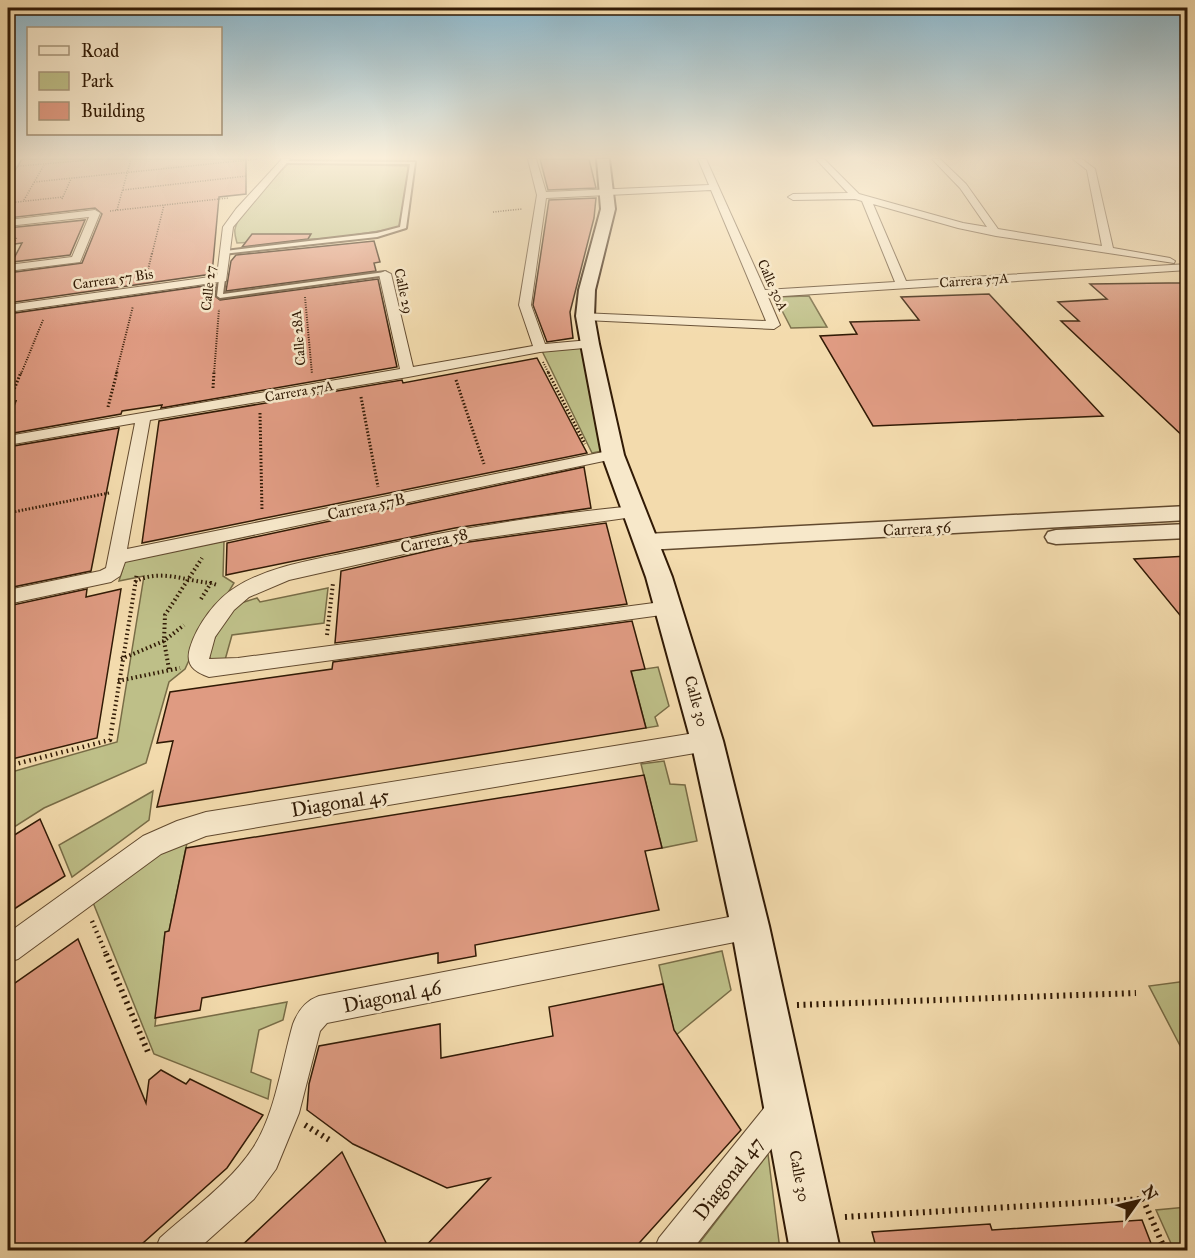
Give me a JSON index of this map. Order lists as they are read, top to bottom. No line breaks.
{"streets":{"main road":["Calle 30"],"street":["Carrera 57 Bis","Carrera 57A","Calle 30A","Calle 27","Calle 29","Carrera 57B","Carrera 56","Carrera 58","Diagonal 45","Diagonal 46","Diagonal 47"],"path":["Calle 28A"]},"crossings":[["Carrera 57 Bis","Calle 27"],["Carrera 57A","Calle 30A"],["Carrera 57A","Calle 27"],["Carrera 57A","Calle 29"],["Carrera 57A","Calle 28A"],["Carrera 57A","Calle 30"],["Carrera 57B","Calle 30"],["Carrera 56","Carrera 58"],["Carrera 56","Calle 30"],["Carrera 58","Calle 30"],["Calle 30","Diagonal 45"],["Calle 30","Diagonal 46"],["Calle 30","Diagonal 47"]],"legend":["Road","Park","Building"],"north":"top right"}
